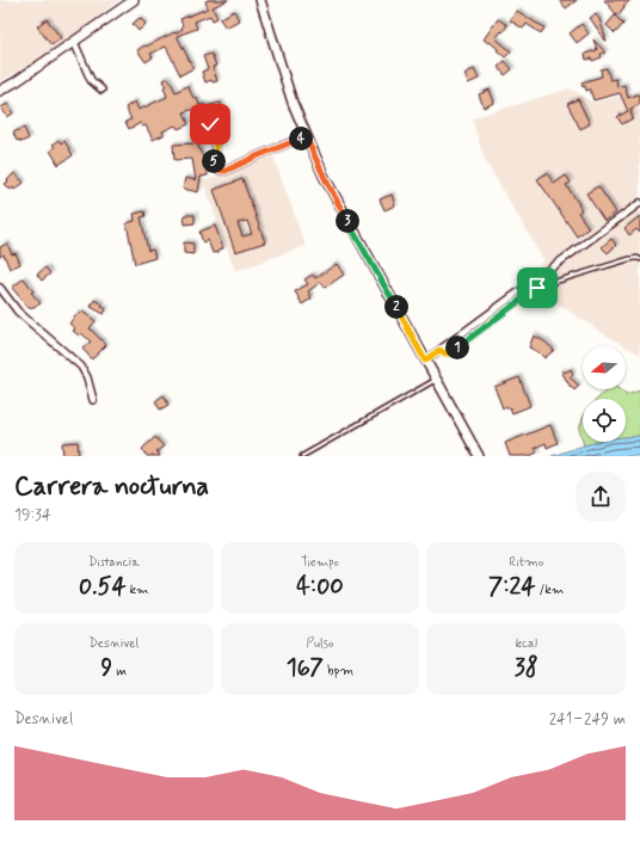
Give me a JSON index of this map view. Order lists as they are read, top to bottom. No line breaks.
{"north":"left","page":{"pins":["4","5","3","2","1"],"heading":["Carrera nocturna","19:34"],"stats":[["Distancia","0.54 km"],["Tiempo","4:00"],["Ritmo","7:24 /km"],["Desnivel","9 m"],["Pulso","167 bpm"],["kcal","38"]],"chart":["Desnivel","241–249 m"]}}
